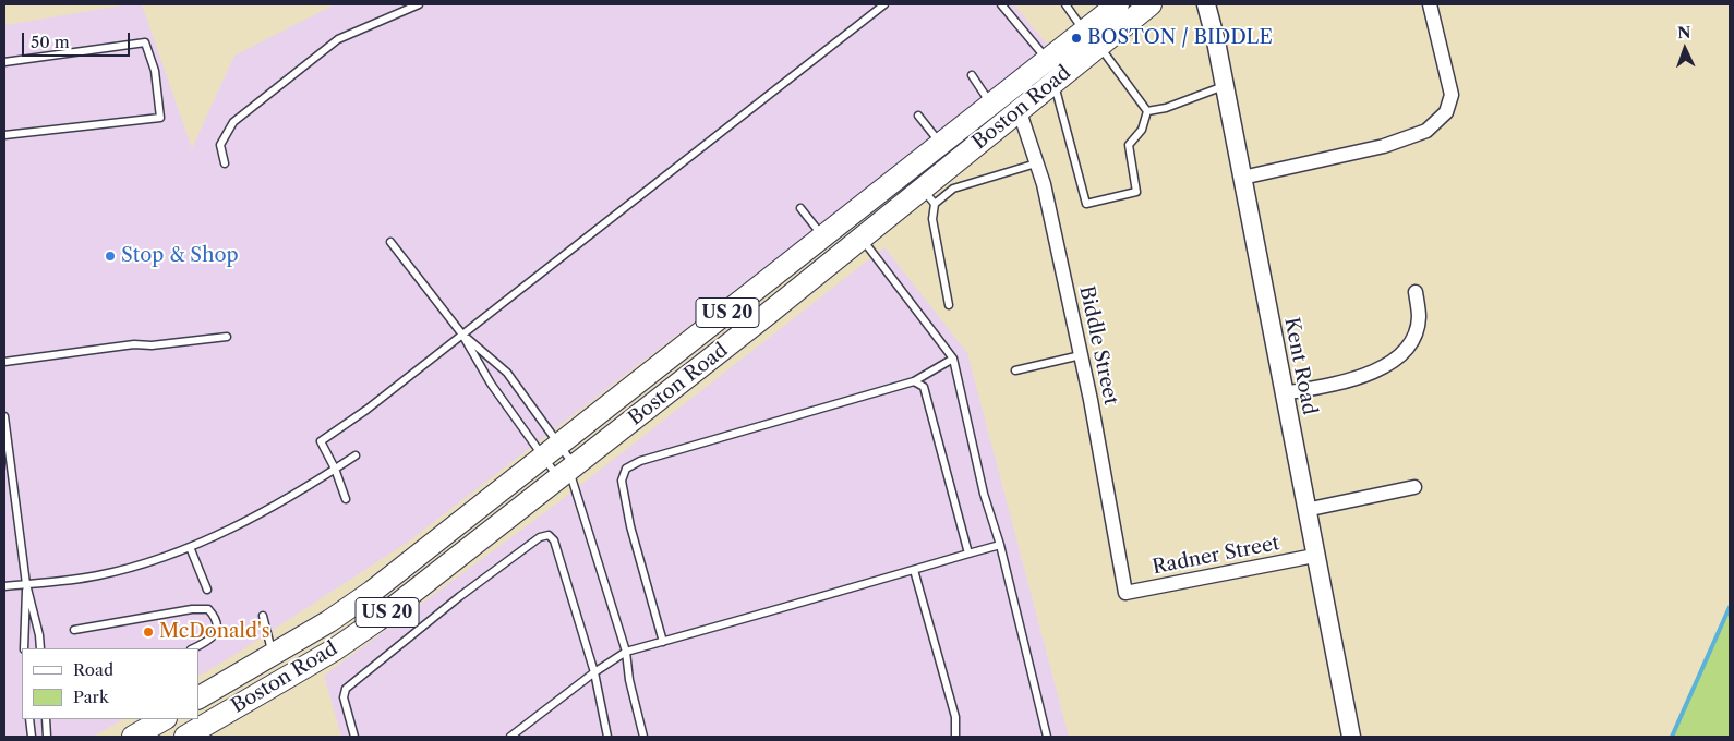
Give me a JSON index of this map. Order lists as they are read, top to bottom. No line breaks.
{"streets":{"main road":["Boston Road","US 20"],"street":["Biddle Street","Kent Road","Radner Street"]},"crossings":[["Boston Road","Biddle Street"],["Biddle Street","Radner Street"],["Kent Road","Radner Street"]],"places":["BOSTON / BIDDLE","Stop & Shop","McDonald's"],"legend":["Road","Park"],"scale_bar":"50 m","north":"top"}
